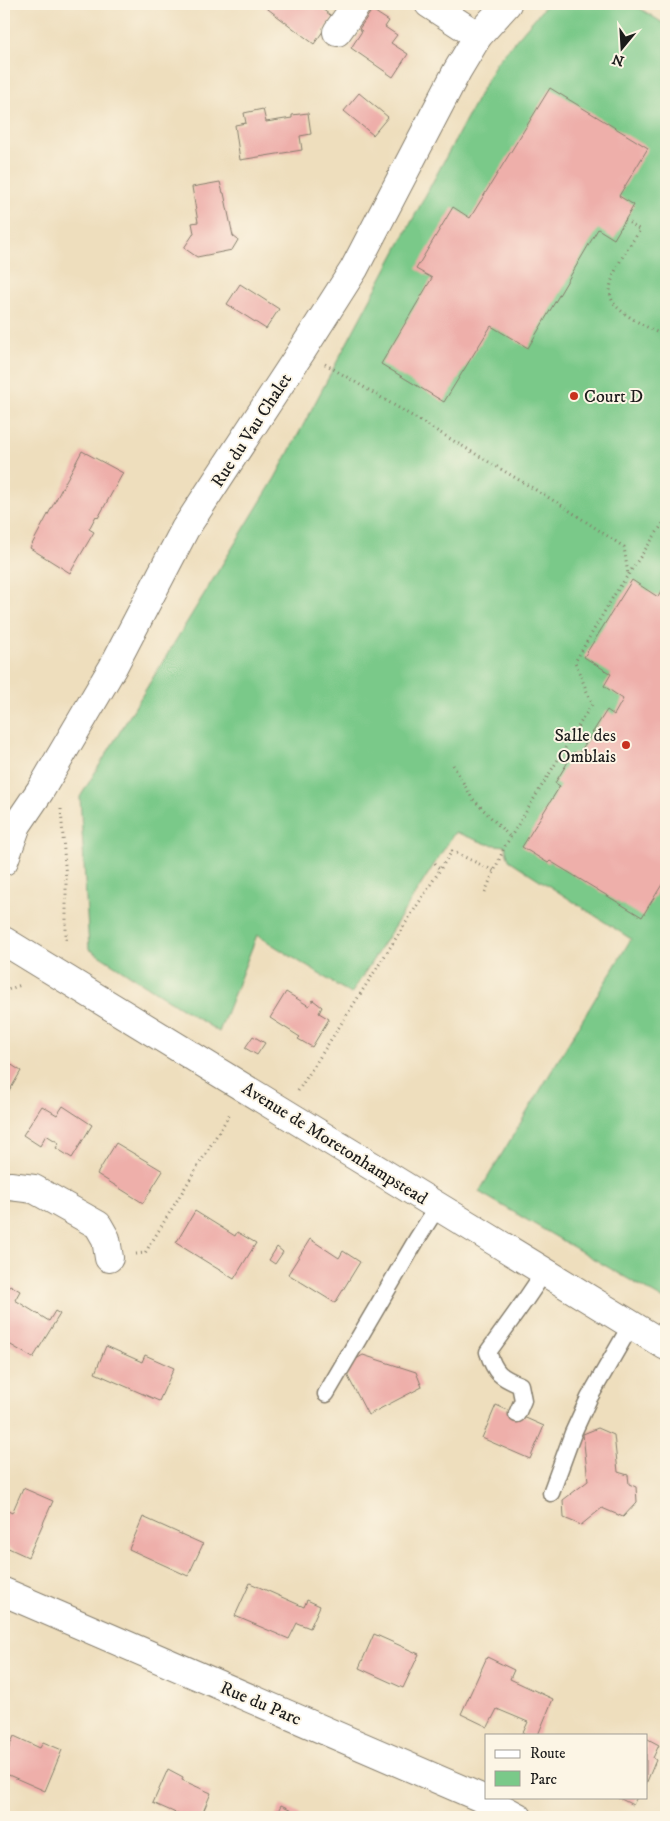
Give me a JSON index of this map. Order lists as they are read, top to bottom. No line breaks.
{"streets":{"street":["Rue du Vau Chalet","Avenue de Moretonhampstead","Rue du Parc"]},"places":["Court D","Salle des Omblais"],"legend":["Route","Parc"],"north":"bottom"}
